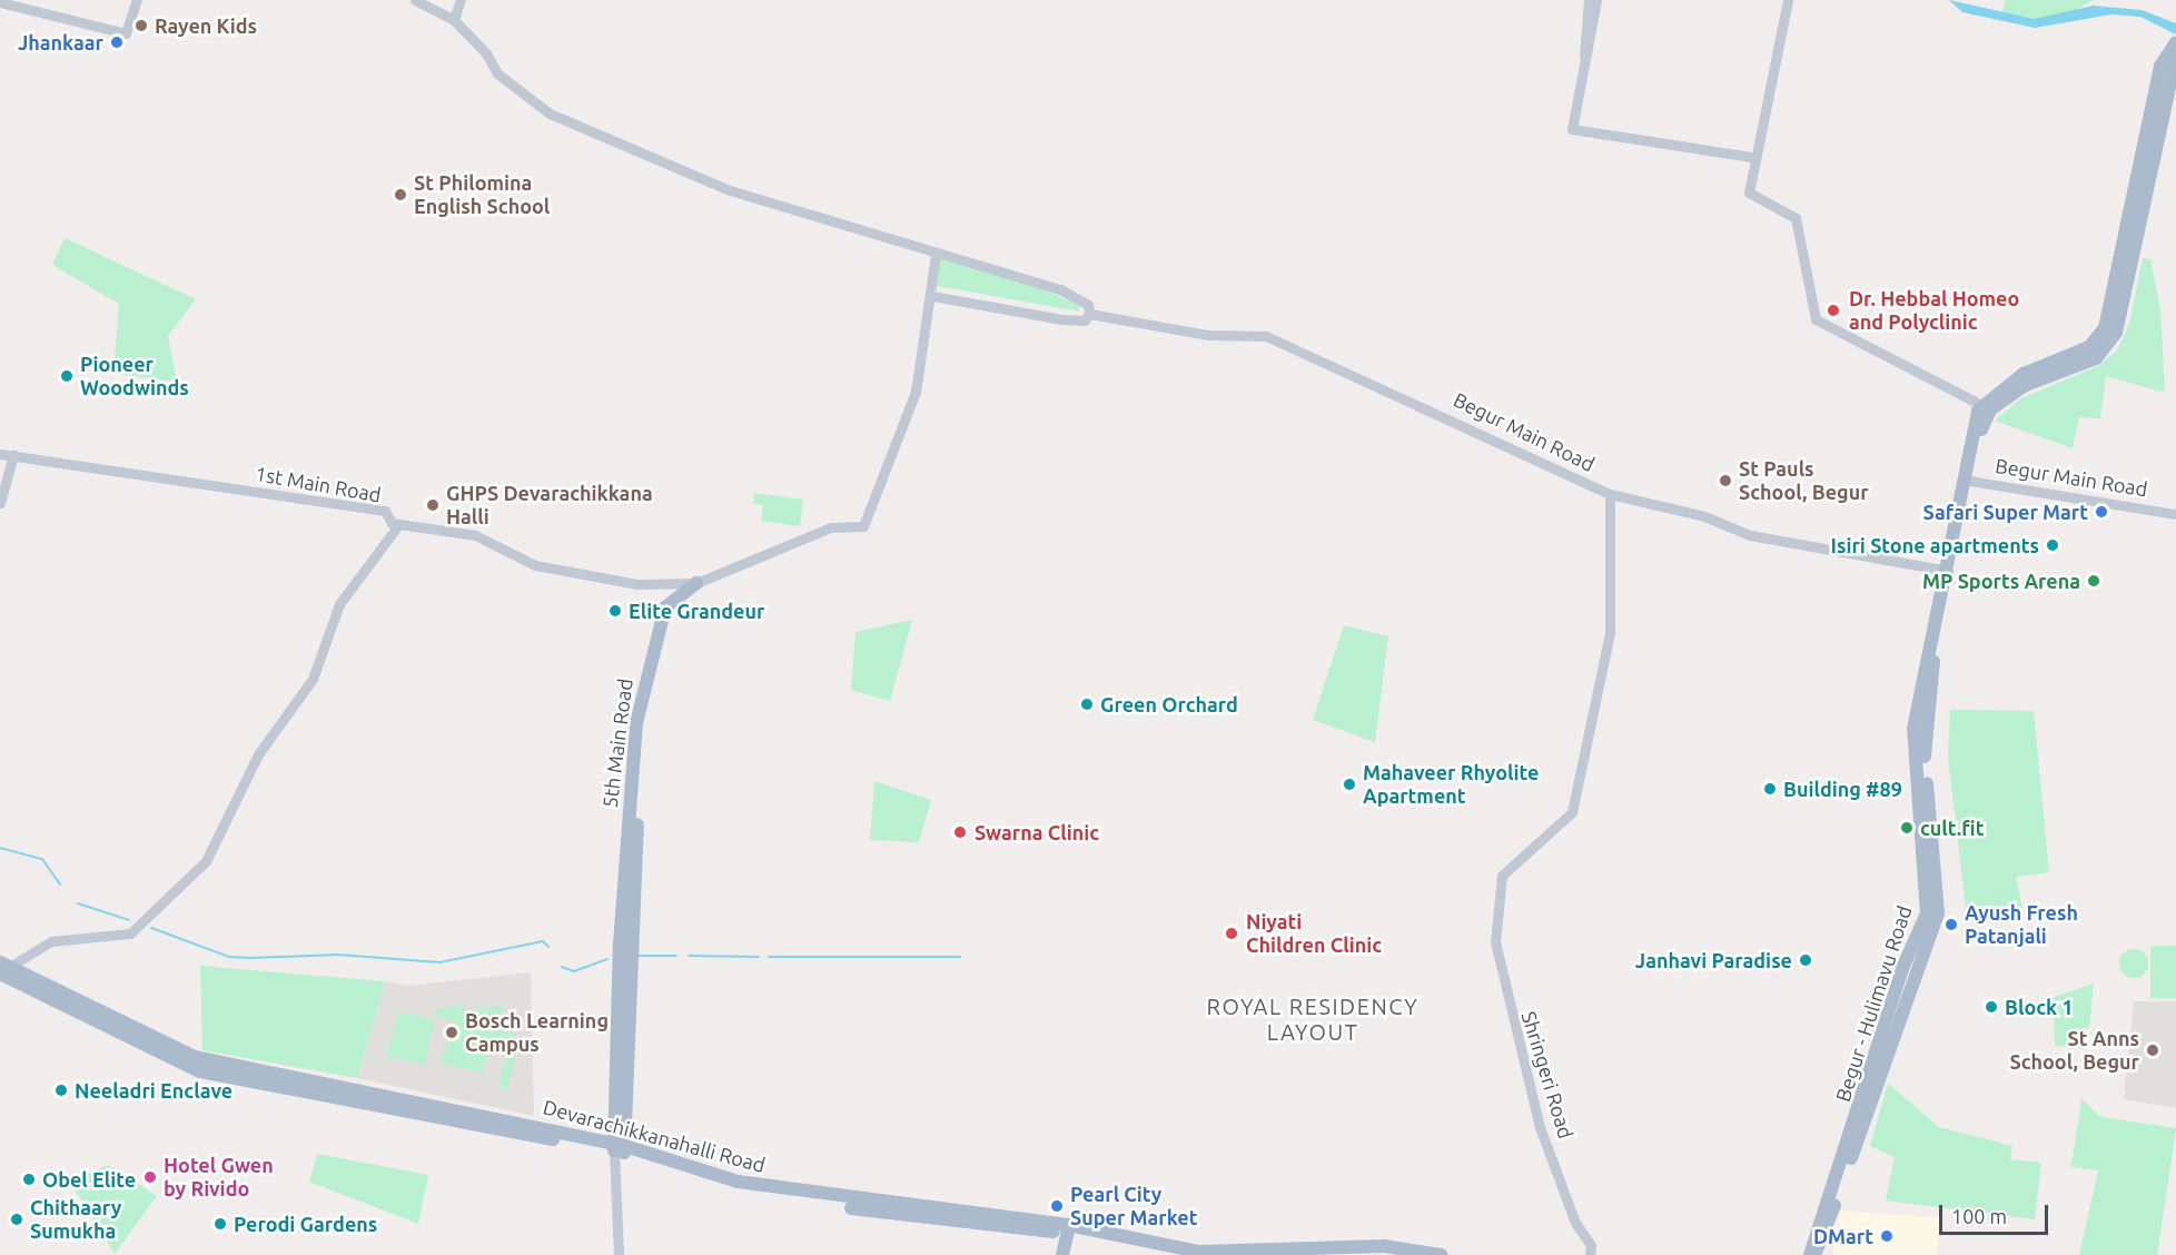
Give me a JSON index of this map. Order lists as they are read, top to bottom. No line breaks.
{"streets":{"main road":["Begur Main Road","5th Main Road","Begur - Hulimavu Road","Devarachikkanahalli Road"],"street":["1st Main Road","Shringeri Road"]},"crossings":[["Begur Main Road","Begur - Hulimavu Road"],["Begur Main Road","Shringeri Road"],["1st Main Road","5th Main Road"],["5th Main Road","Devarachikkanahalli Road"]],"districts":["ROYAL RESIDENCY LAYOUT"],"places":["Rayen Kids","Jhankaar","St Philomina English School","Dr. Hebbal Homeo and Polyclinic","Pioneer Woodwinds","St Pauls School, Begur","GHPS Devarachikkana Halli","Safari Super Mart","Isiri Stone apartments","MP Sports Arena","Elite Grandeur","Green Orchard","Mahaveer Rhyolite Apartment","Building #89","cult.fit","Swarna Clinic","Ayush Fresh Patanjali","Niyati Children Clinic","Janhavi Paradise","Block 1","Bosch Learning Campus","St Anns School, Begur","Neeladri Enclave","Hotel Gwen by Rivido","Obel Elite","Pearl City Super Market","Chithaary Sumukha","Perodi Gardens","DMart"],"scale_bar":"100 m"}
